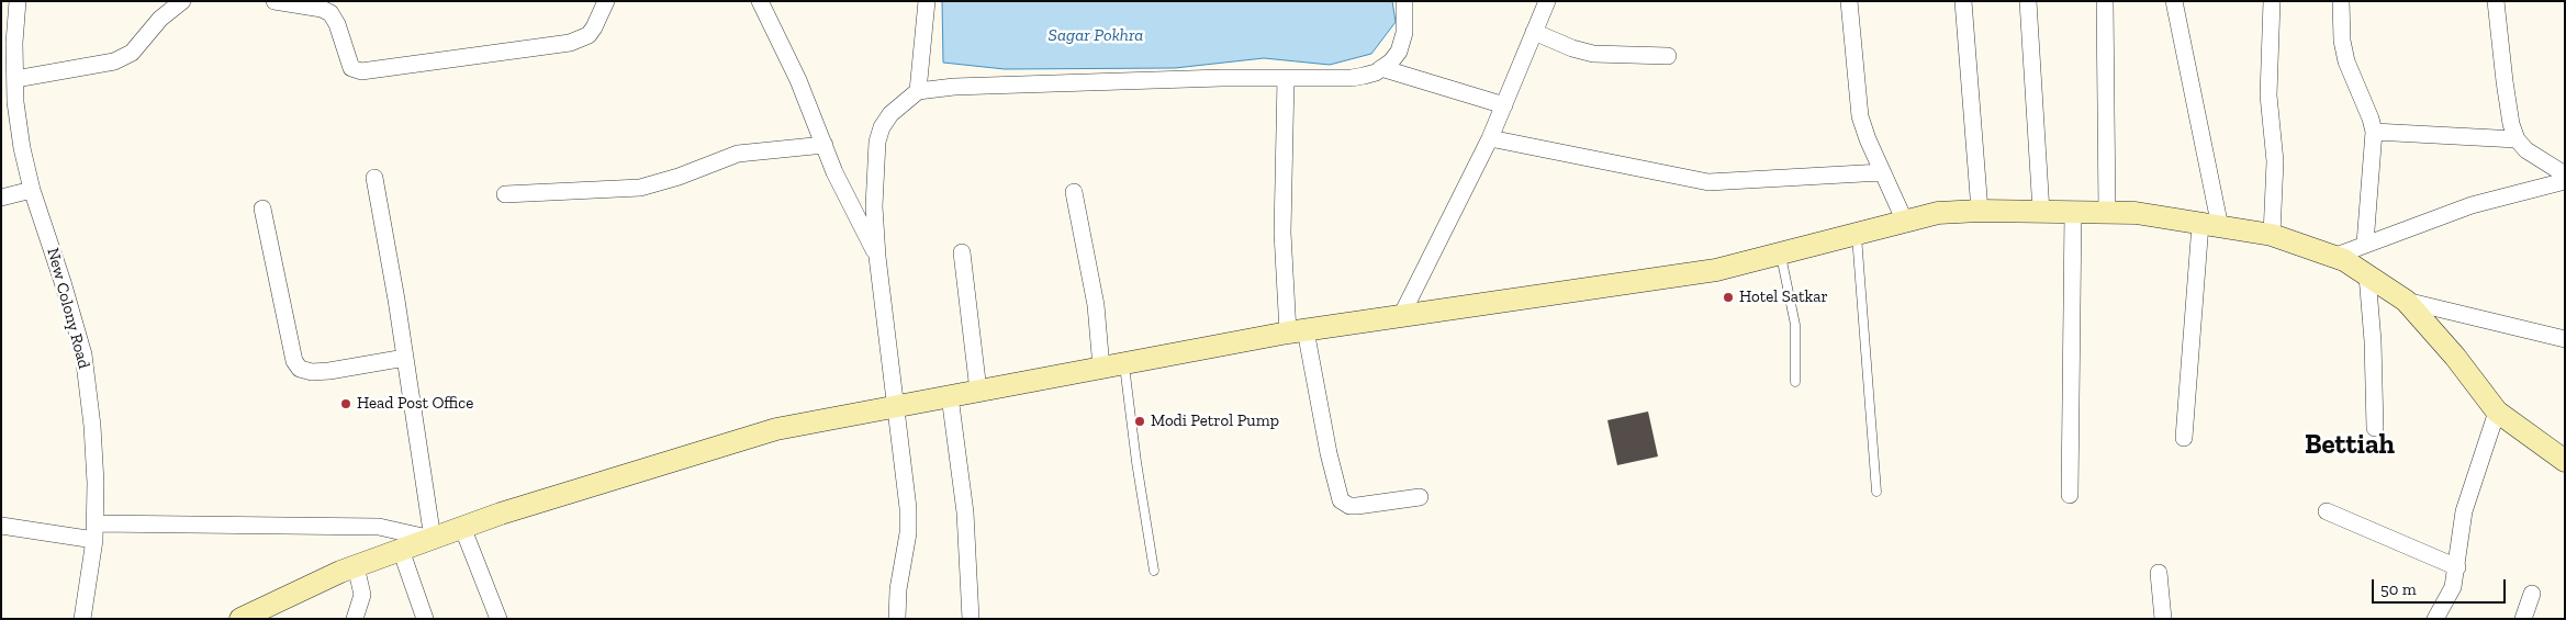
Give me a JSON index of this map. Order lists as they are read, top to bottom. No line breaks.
{"streets":{"street":["New Colony Road"]},"districts":["Bettiah"],"water":["Sagar Pokhra"],"places":["Hotel Satkar","Head Post Office","Modi Petrol Pump"],"scale_bar":"50 m"}
